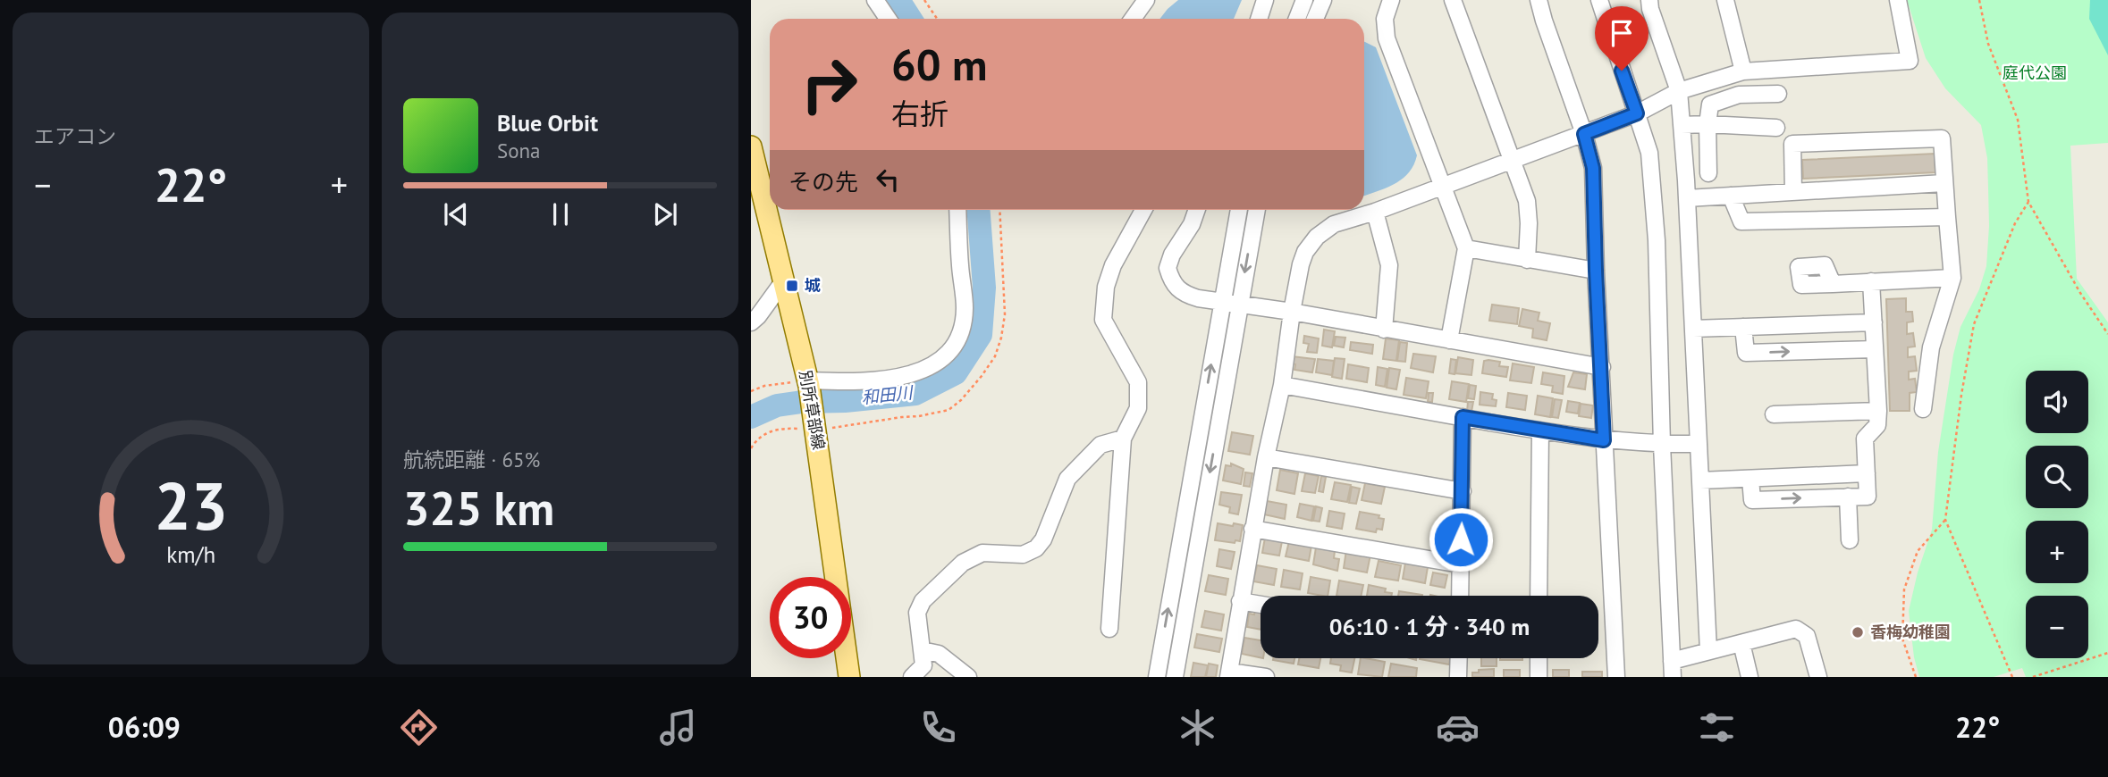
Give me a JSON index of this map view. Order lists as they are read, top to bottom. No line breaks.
{"streets":{"main road":["別所草部線"]},"water":["和田川"],"parks":["庭代公園"],"places":{"transit":["城"],"other":["香梅幼稚園"]},"page":{"tile":["エアコン",["航続距離 · 65%","325 km"]],"turn":["60 m","右折"],"song":["Blue Orbit","Sona"],"then":"その先","heat":["−","22°","+"],"map_buttons":["+","−"],"limit":"30","trip":"06:10 · 1 分 · 340 m","tabs":["06:09","22°"],"gauge":["23","km/h"]}}
